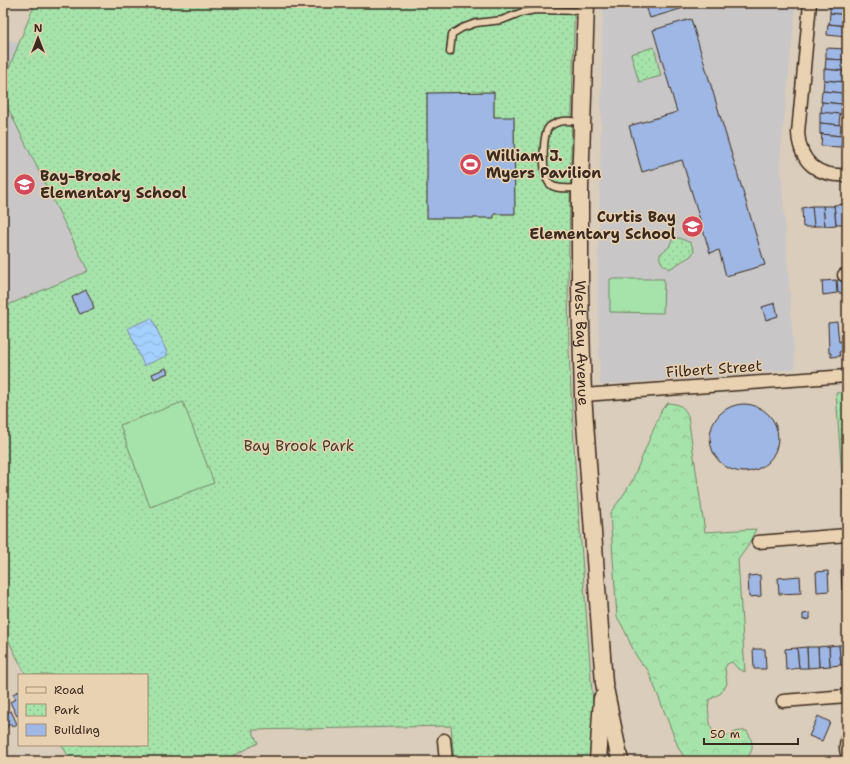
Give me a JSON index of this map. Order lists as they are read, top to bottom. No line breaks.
{"streets":{"street":["West Bay Avenue","Filbert Street"]},"crossings":[["West Bay Avenue","Filbert Street"]],"parks":["Bay Brook Park"],"places":{"sports":["William J. Myers Pavilion"],"school or university":["Bay-Brook Elementary School","Curtis Bay Elementary School"]},"legend":["Road","Park","Building"],"scale_bar":"50 m","north":"top"}
